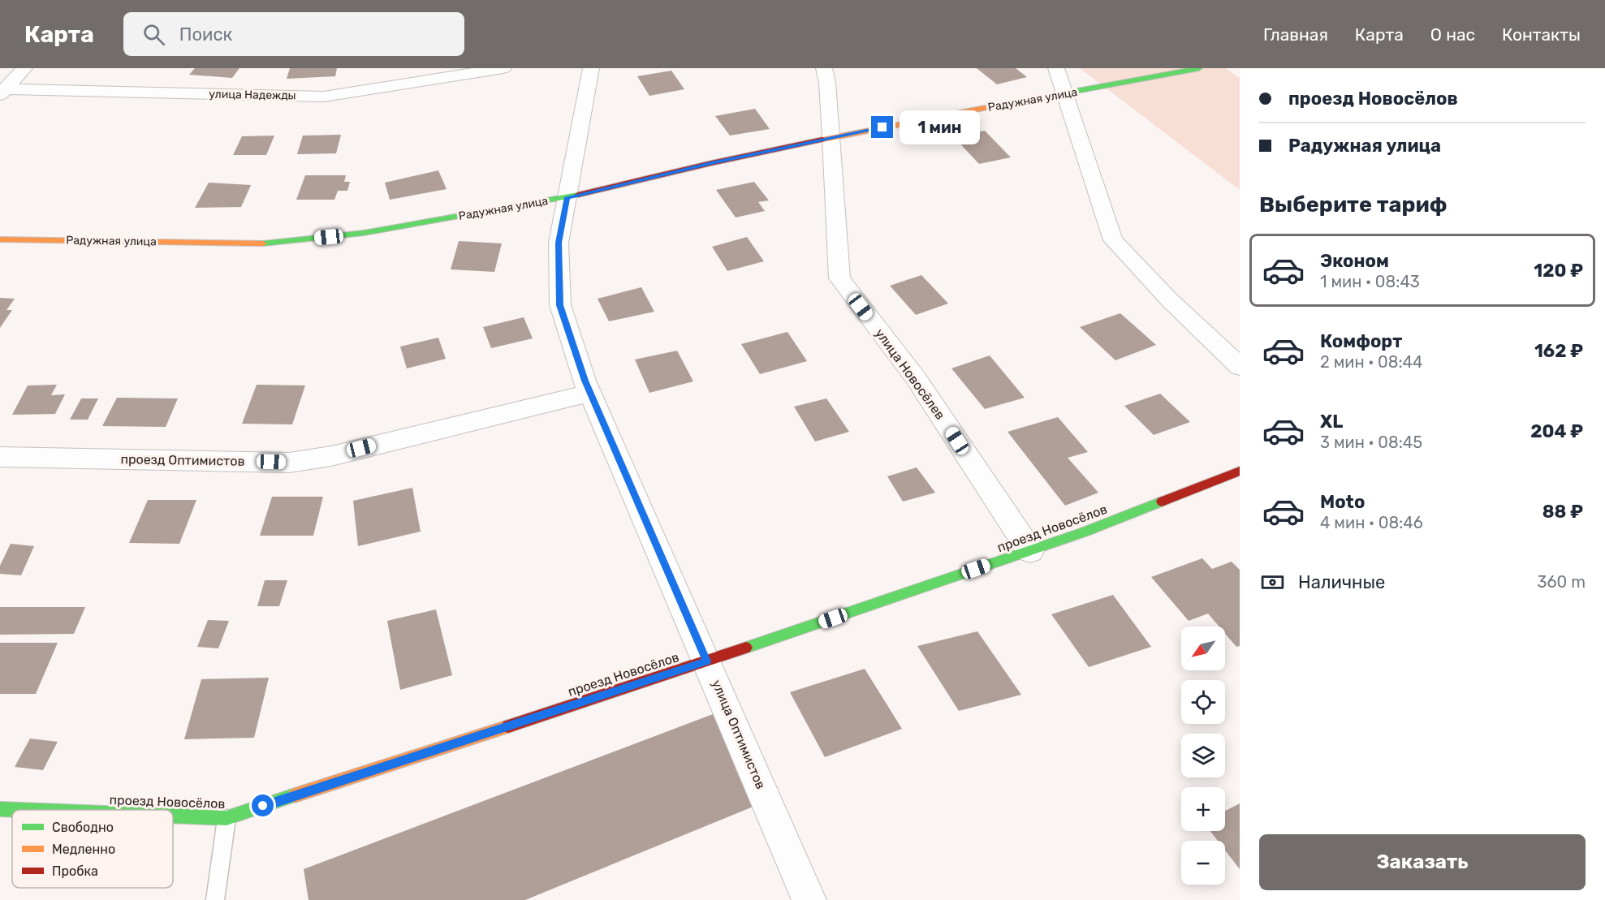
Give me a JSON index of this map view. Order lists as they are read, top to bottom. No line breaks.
{"streets":{"street":["улица Надежды","Радужная улица","улица Новосёлев","проезд Оптимистов","проезд Новосёлов","улица Оптимистов"]},"crossings":[["Радужная улица","улица Новосёлев"],["Радужная улица","улица Оптимистов"],["улица Новосёлев","проезд Новосёлов"],["проезд Оптимистов","улица Оптимистов"],["проезд Новосёлов","улица Оптимистов"]],"legend":["Свободно","Медленно","Пробка"],"north":"bottom left","page":{"header":"Карта","search":"Поиск","nav":["Главная","Карта","О нас","Контакты"],"banner":["проезд Новосёлов","Радужная улица"],"bubble":"1 мин","heading":"Выберите тариф","list":[{"name":"Эконом","note":"1 мин · 08:43","value":"120 ₽"},{"name":"Комфорт","note":"2 мин · 08:44","value":"162 ₽"},{"name":"XL","note":"3 мин · 08:45","value":"204 ₽"},{"name":"Moto","note":"4 мин · 08:46","value":"88 ₽"}],"pay":["Наличные","360 m"],"map_buttons":["+","−"],"buttons":"Заказать"}}
